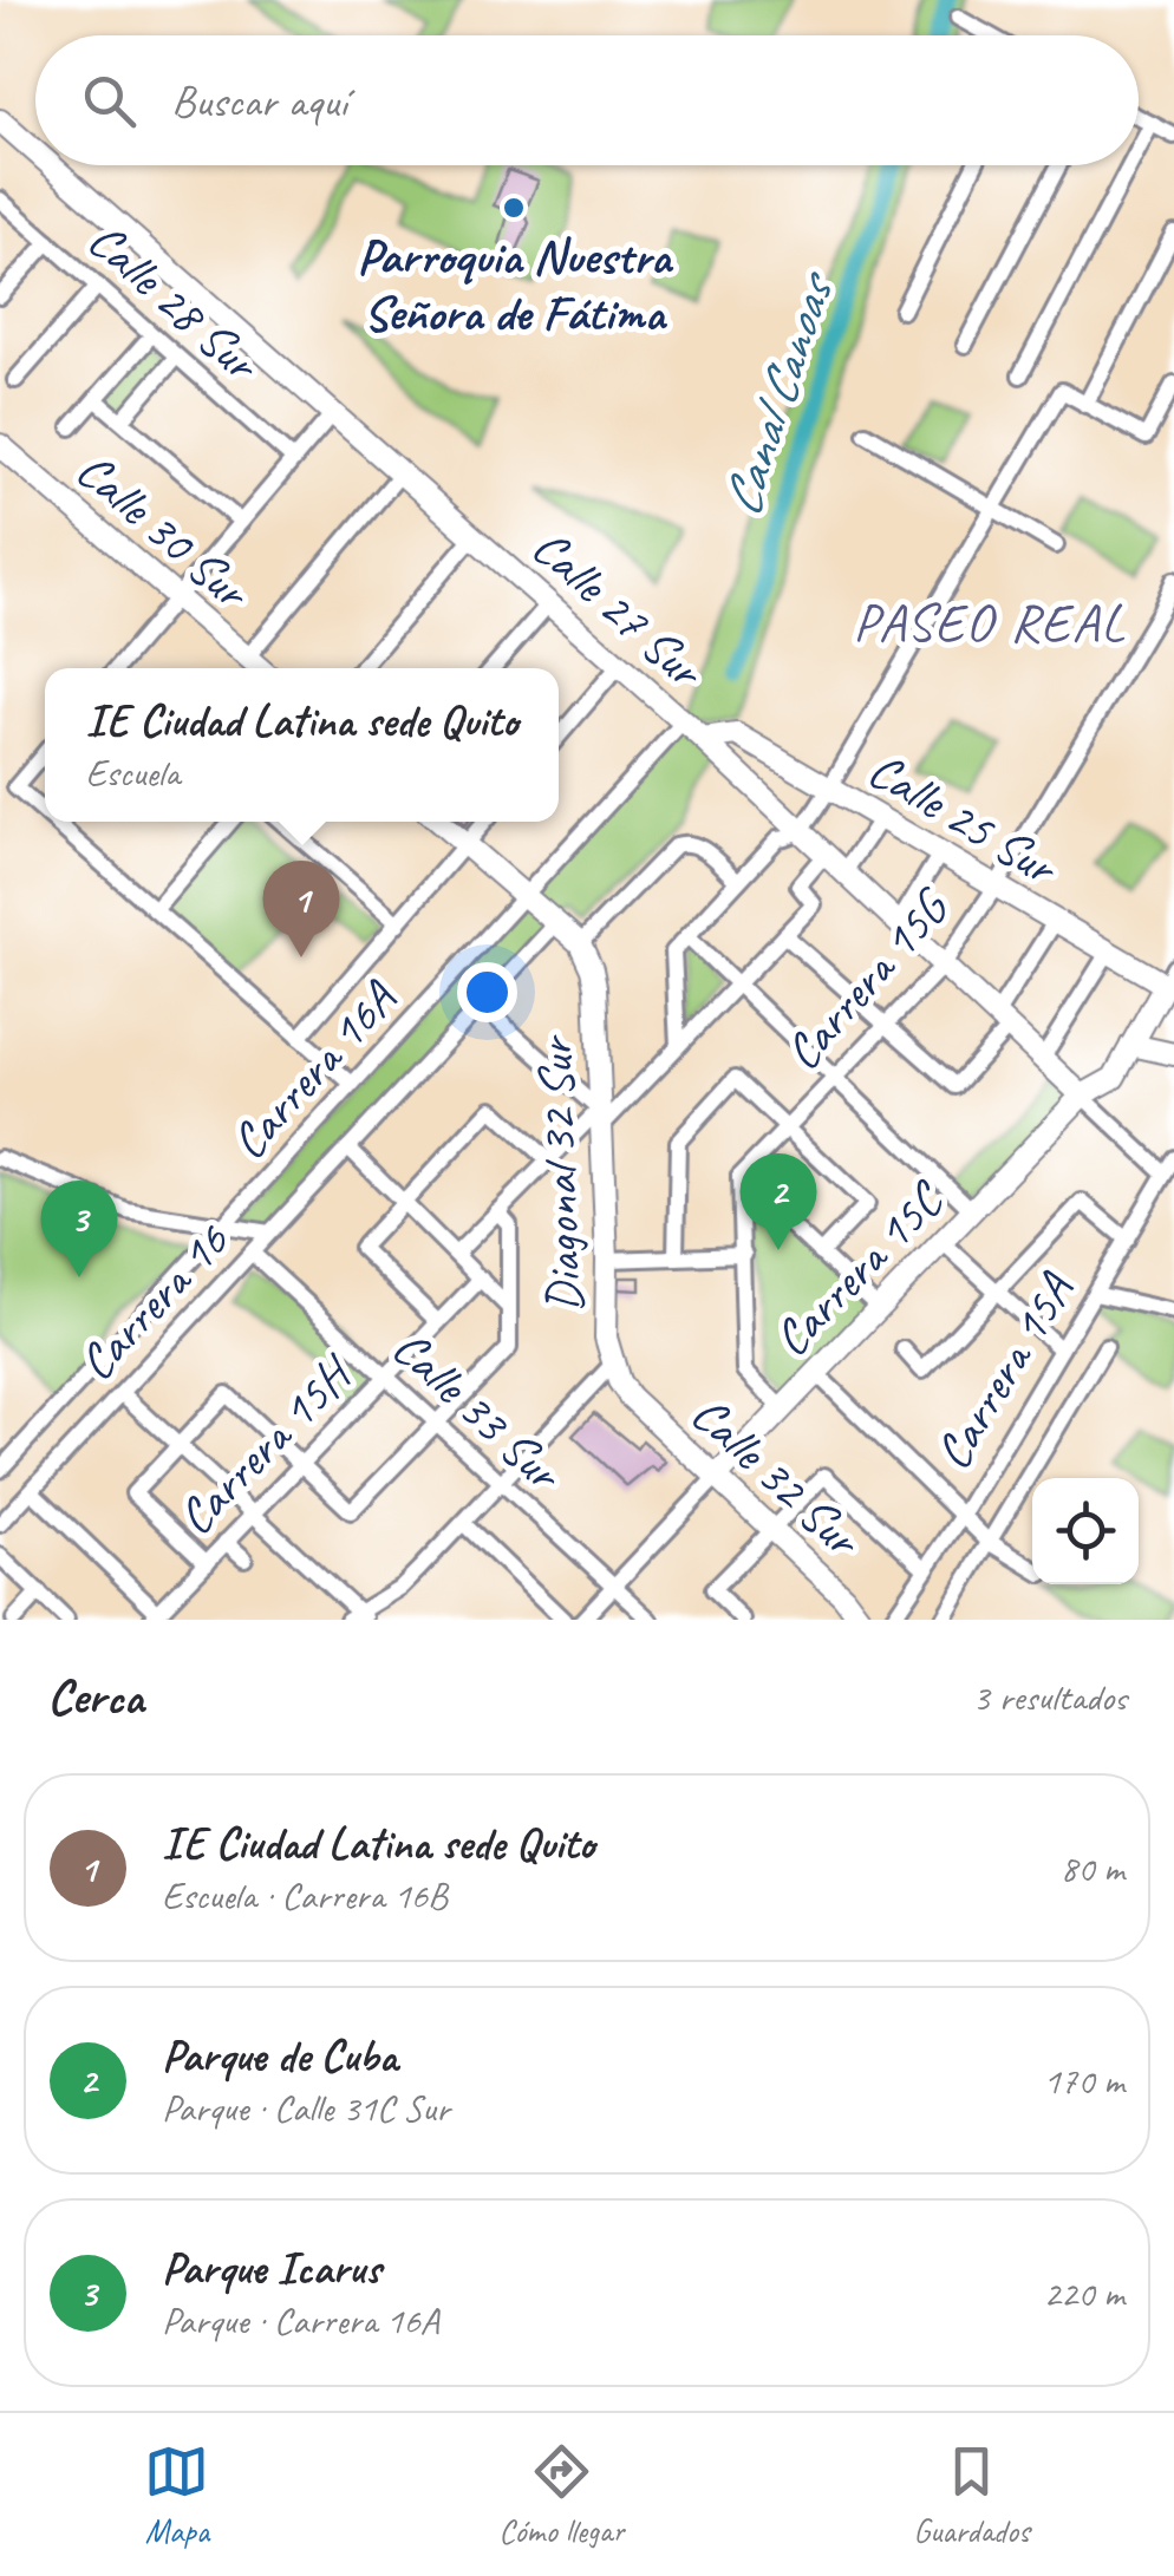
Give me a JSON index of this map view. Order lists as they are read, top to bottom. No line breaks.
{"streets":{"street":["Calle 28 Sur","Calle 30 Sur","Calle 27 Sur","Calle 25 Sur","Carrera 15G","Carrera 16A","Diagonal 32 Sur","Carrera 15C","Carrera 16","Carrera 15A","Calle 33 Sur","Carrera 15H","Calle 32 Sur"]},"crossings":[["Calle 27 Sur","Calle 25 Sur"],["Calle 27 Sur","Carrera 15G"],["Calle 27 Sur","Carrera 16A"],["Calle 27 Sur","Carrera 15C"],["Calle 27 Sur","Carrera 15A"],["Calle 25 Sur","Carrera 15G"],["Calle 25 Sur","Carrera 15C"],["Diagonal 32 Sur","Calle 32 Sur"],["Carrera 15C","Calle 33 Sur"],["Carrera 15C","Calle 32 Sur"],["Carrera 16","Calle 33 Sur"],["Calle 33 Sur","Carrera 15H"]],"districts":["PASEO REAL"],"water":["Canal Canoas"],"places":["Parroquia Nuestra Señora de Fátima"],"page":{"search":"Buscar aquí","popup":["IE Ciudad Latina sede Quito","Escuela"],"pins":["1","2","3"],"heading":["Cerca","3 resultados"],"list":[{"mark":"1","name":"IE Ciudad Latina sede Quito","note":"Escuela · Carrera 16B","value":"80 m"},{"mark":"2","name":"Parque de Cuba","note":"Parque · Calle 31C Sur","value":"170 m"},{"mark":"3","name":"Parque Icarus","note":"Parque · Carrera 16A","value":"220 m"}],"nav":["Mapa","Cómo llegar","Guardados"]}}
